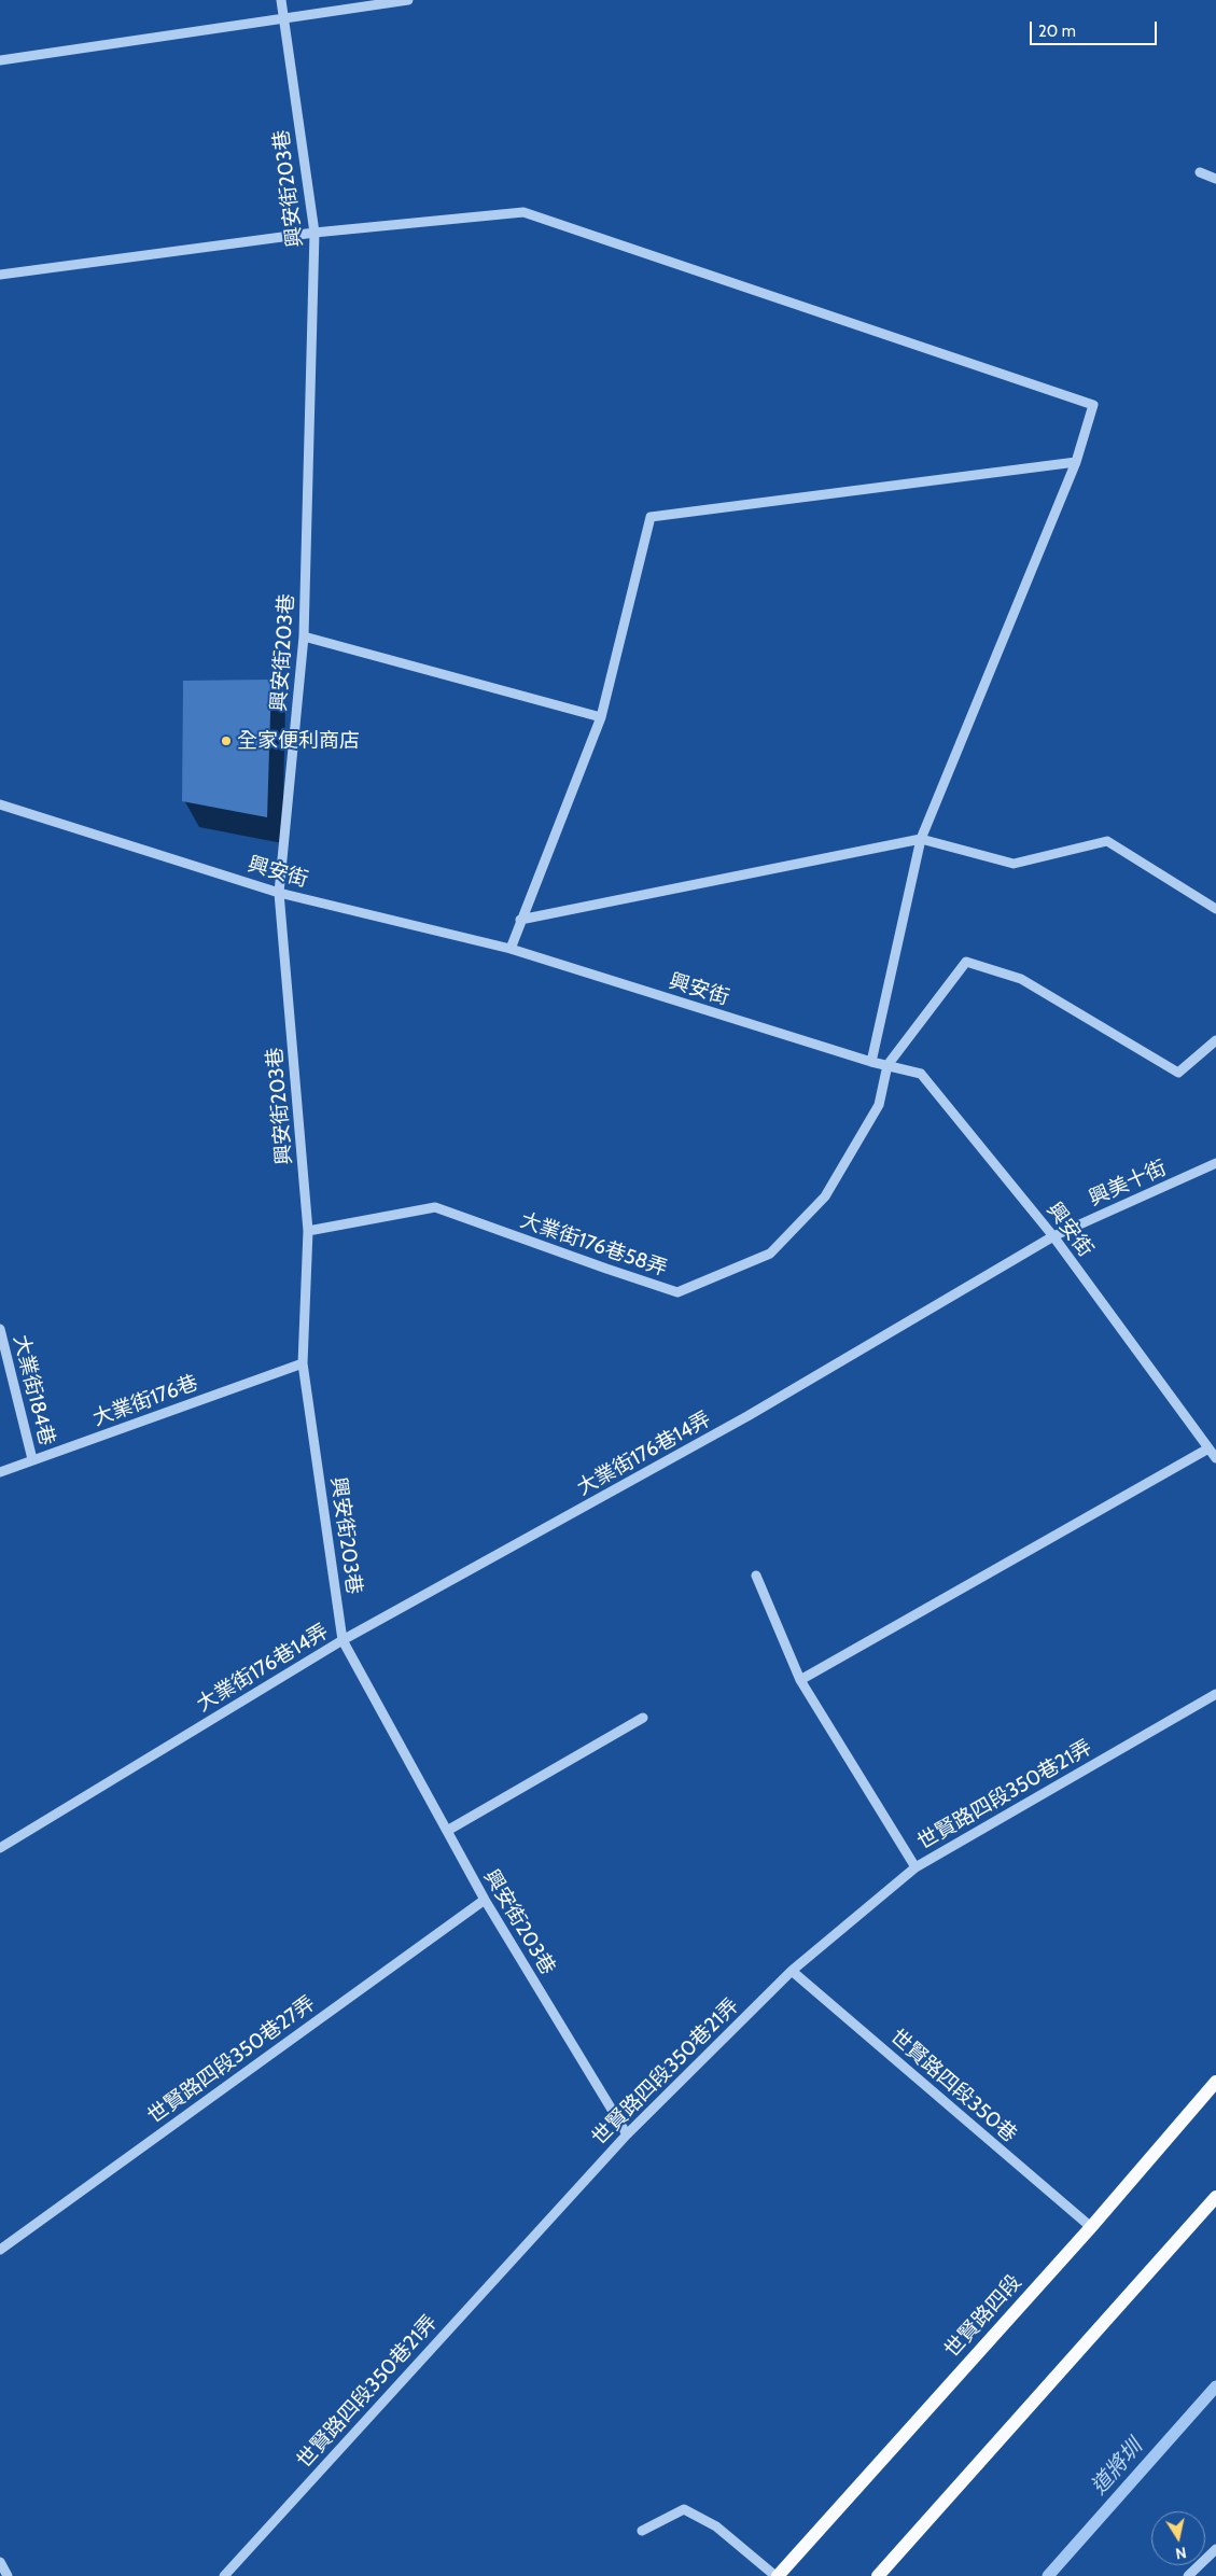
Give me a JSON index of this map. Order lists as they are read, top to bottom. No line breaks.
{"streets":{"main road":["世賢路四段"],"street":["興安街203巷","興安街","興美十街","大業街176巷58弄","大業街184巷","大業街176巷","大業街176巷14弄","世賢路四段350巷21弄","世賢路四段350巷27弄","世賢路四段350巷"]},"crossings":[["興安街203巷","興安街"],["興安街203巷","大業街176巷58弄"],["興安街203巷","大業街176巷"],["興安街203巷","大業街176巷14弄"],["興安街203巷","世賢路四段350巷21弄"],["興安街203巷","世賢路四段350巷27弄"],["興安街","興美十街"],["興安街","大業街176巷58弄"],["興美十街","大業街176巷14弄"],["大業街184巷","大業街176巷"],["世賢路四段350巷21弄","世賢路四段350巷"],["世賢路四段350巷","世賢路四段"]],"water":["道將圳"],"places":["全家便利商店"],"scale_bar":"20 m","north":"bottom"}
